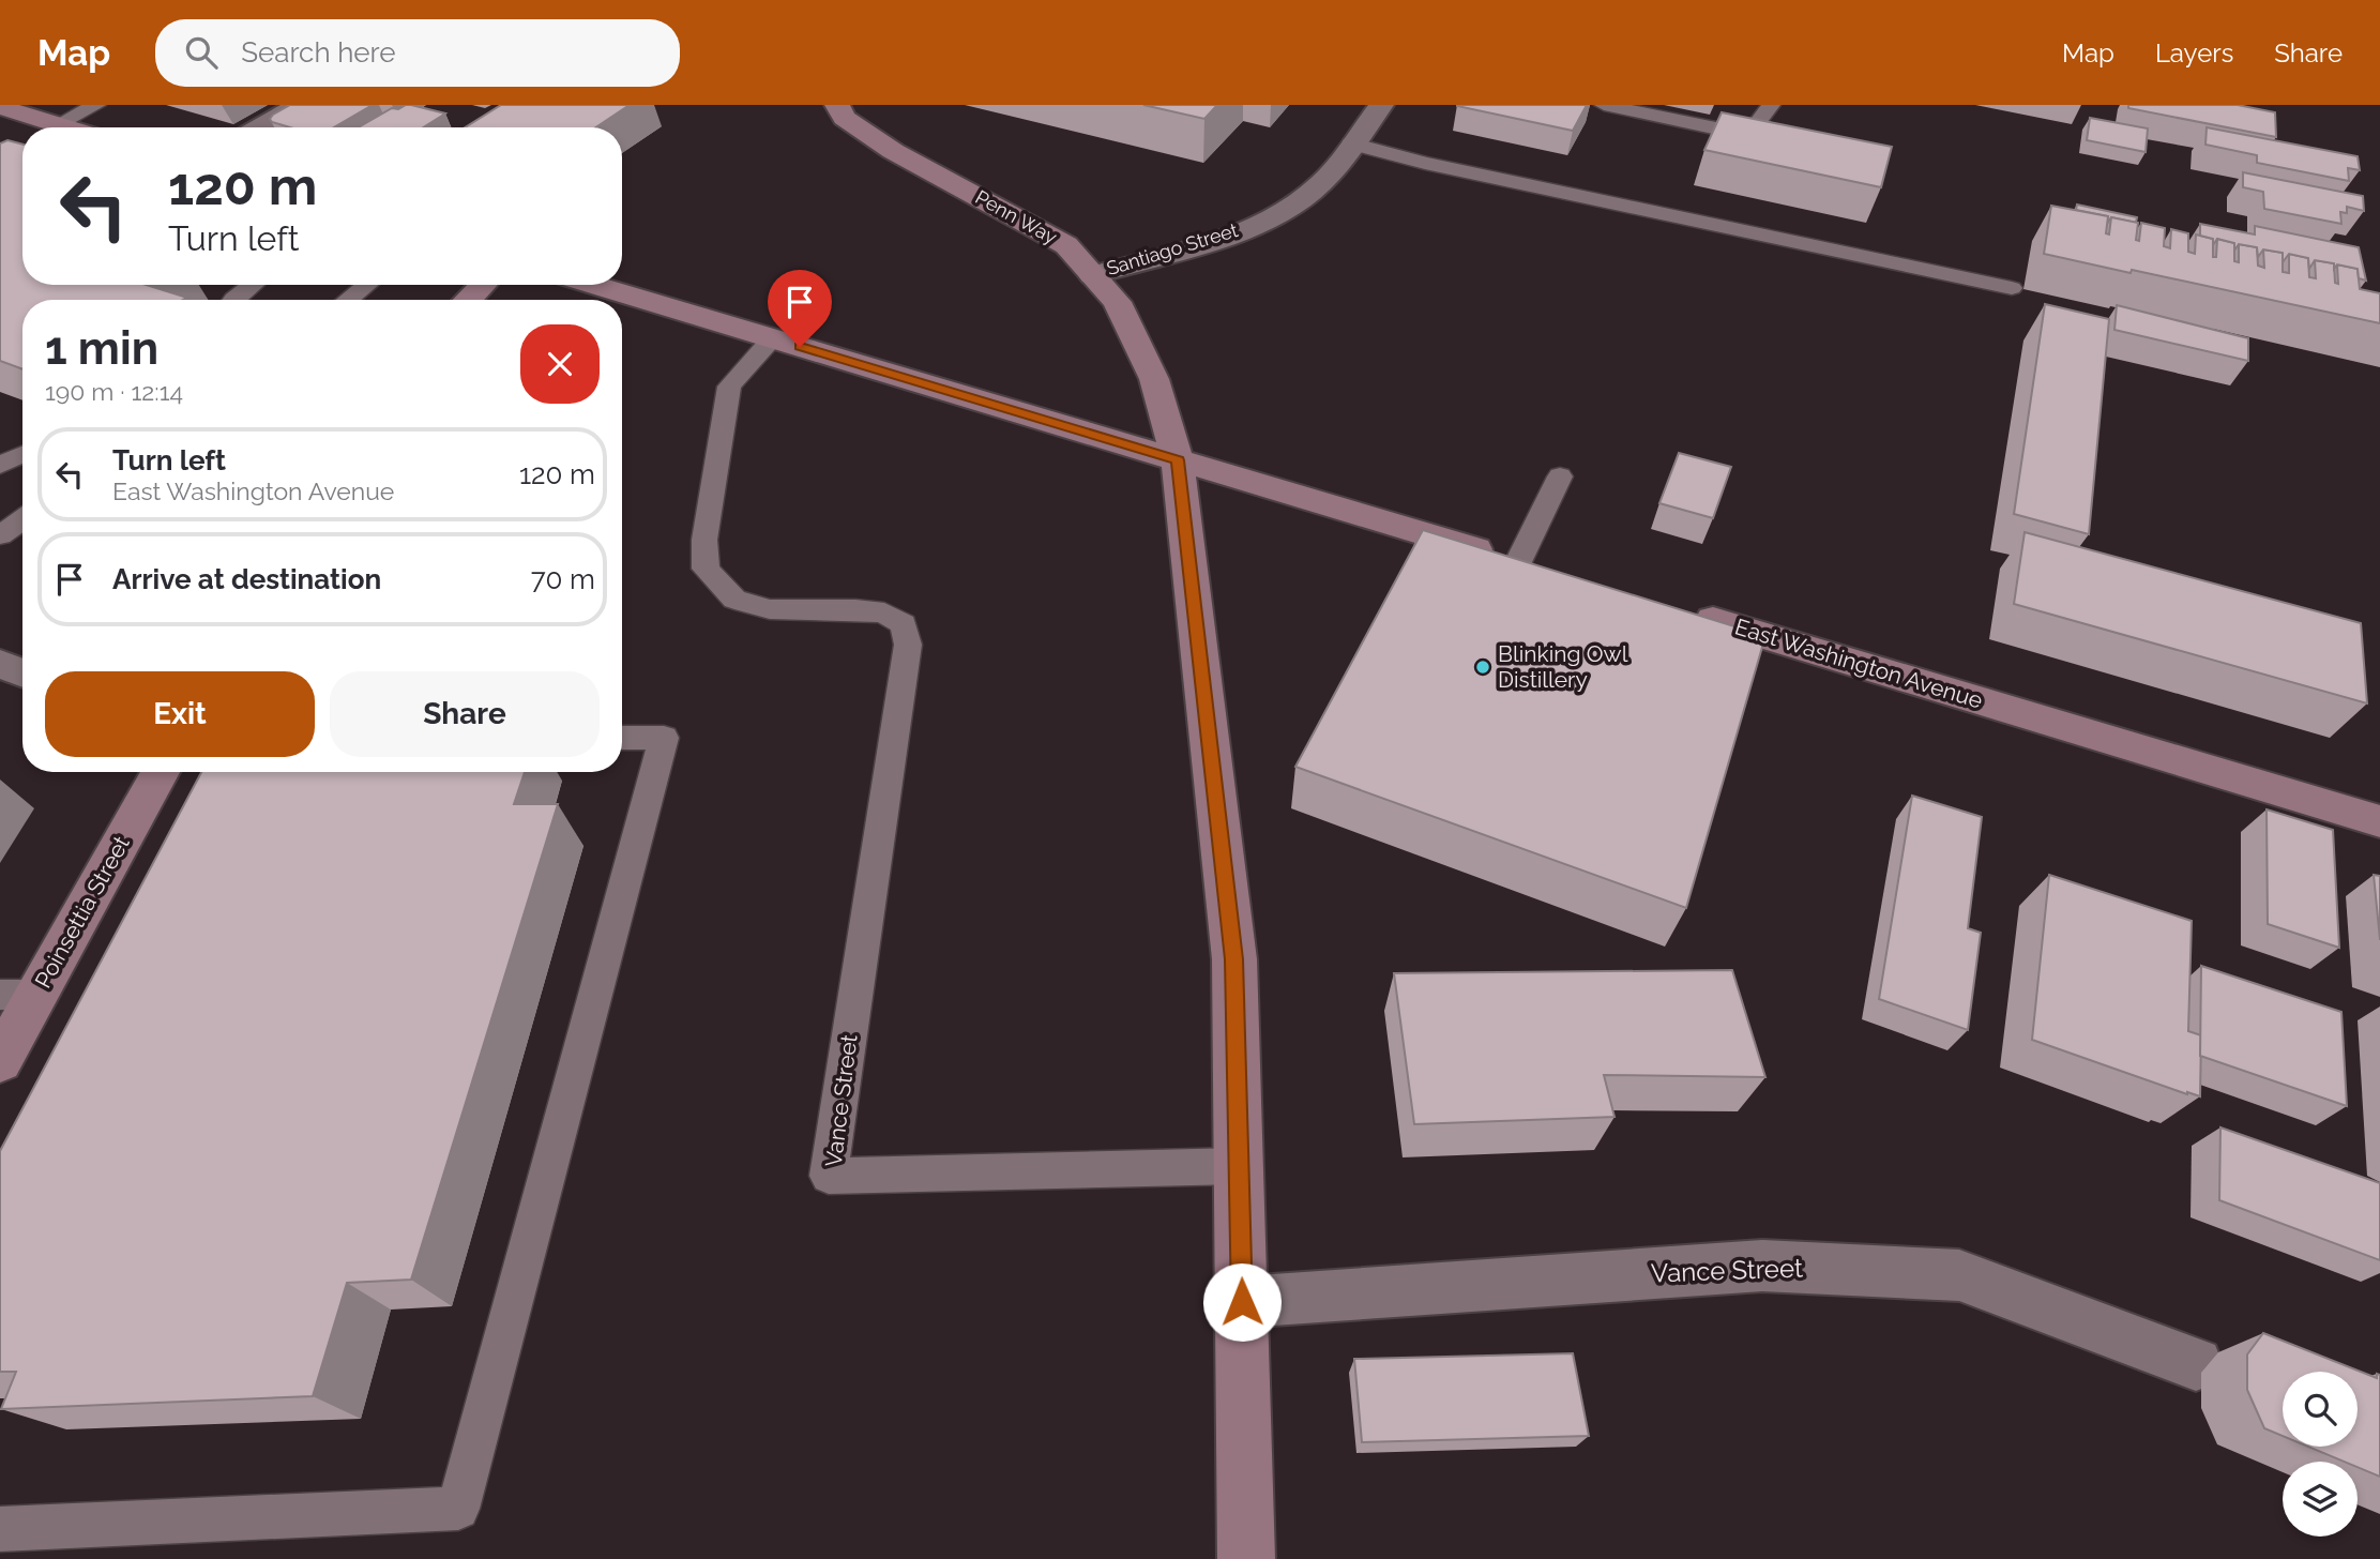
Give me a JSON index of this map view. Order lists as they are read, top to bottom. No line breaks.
{"streets":{"street":["Penn Way","Santiago Street","East Washington Avenue","Poinsettia Street","Vance Street"]},"crossings":[["Penn Way","Santiago Street"],["Penn Way","Vance Street"]],"places":["Blinking Owl Distillery"],"page":{"header":"Map","search":"Search here","nav":["Map","Layers","Share"],"turn":["120 m","Turn left"],"heading":["1 min","190 m · 12:14"],"list":[{"name":"Turn left","note":"East Washington Avenue","value":"120 m"},{"name":"Arrive at destination","value":"70 m"}],"buttons":["Exit","Share"]}}
